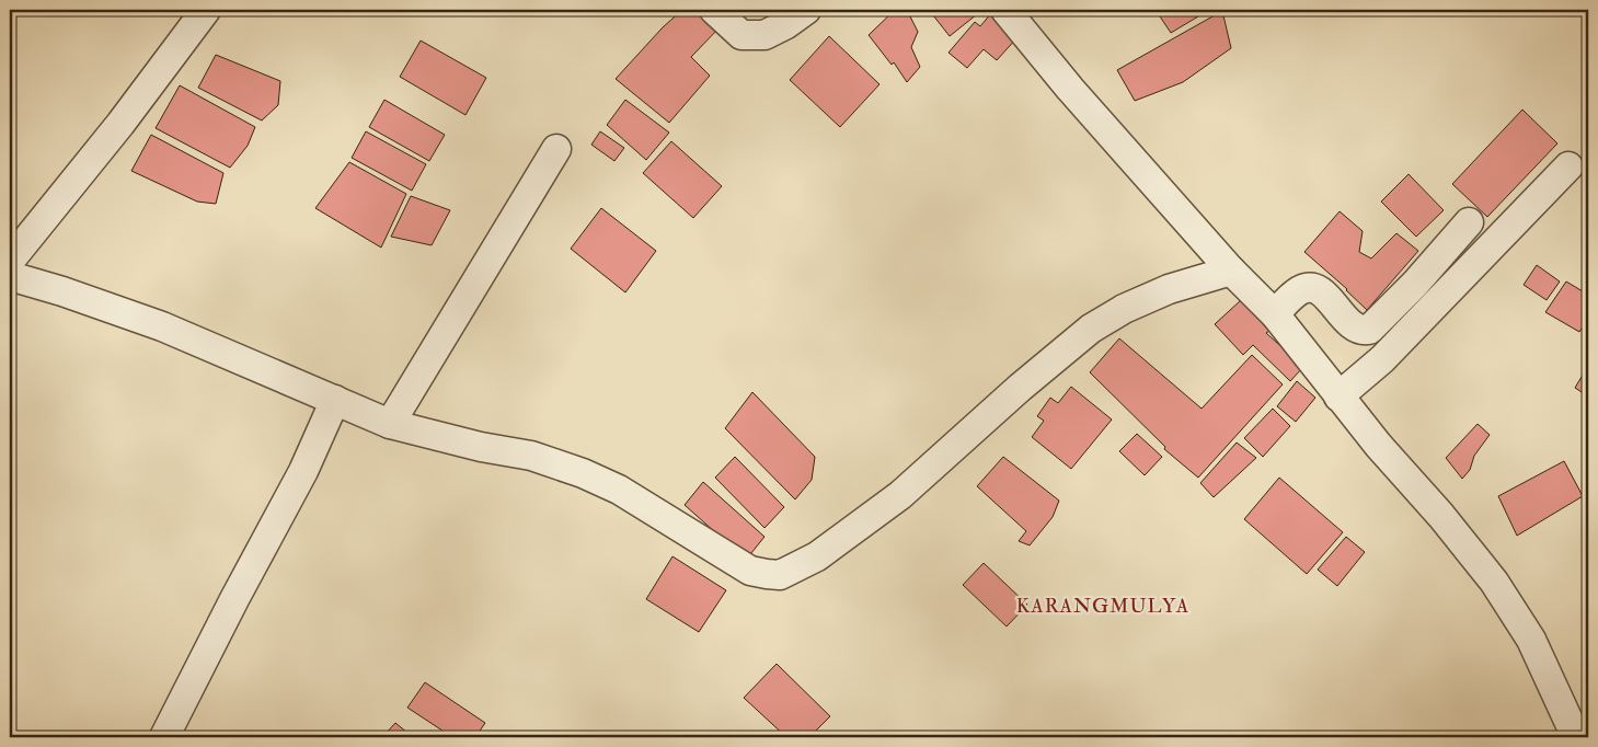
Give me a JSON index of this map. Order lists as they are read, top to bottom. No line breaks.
{"districts":["KARANGMULYA"]}
